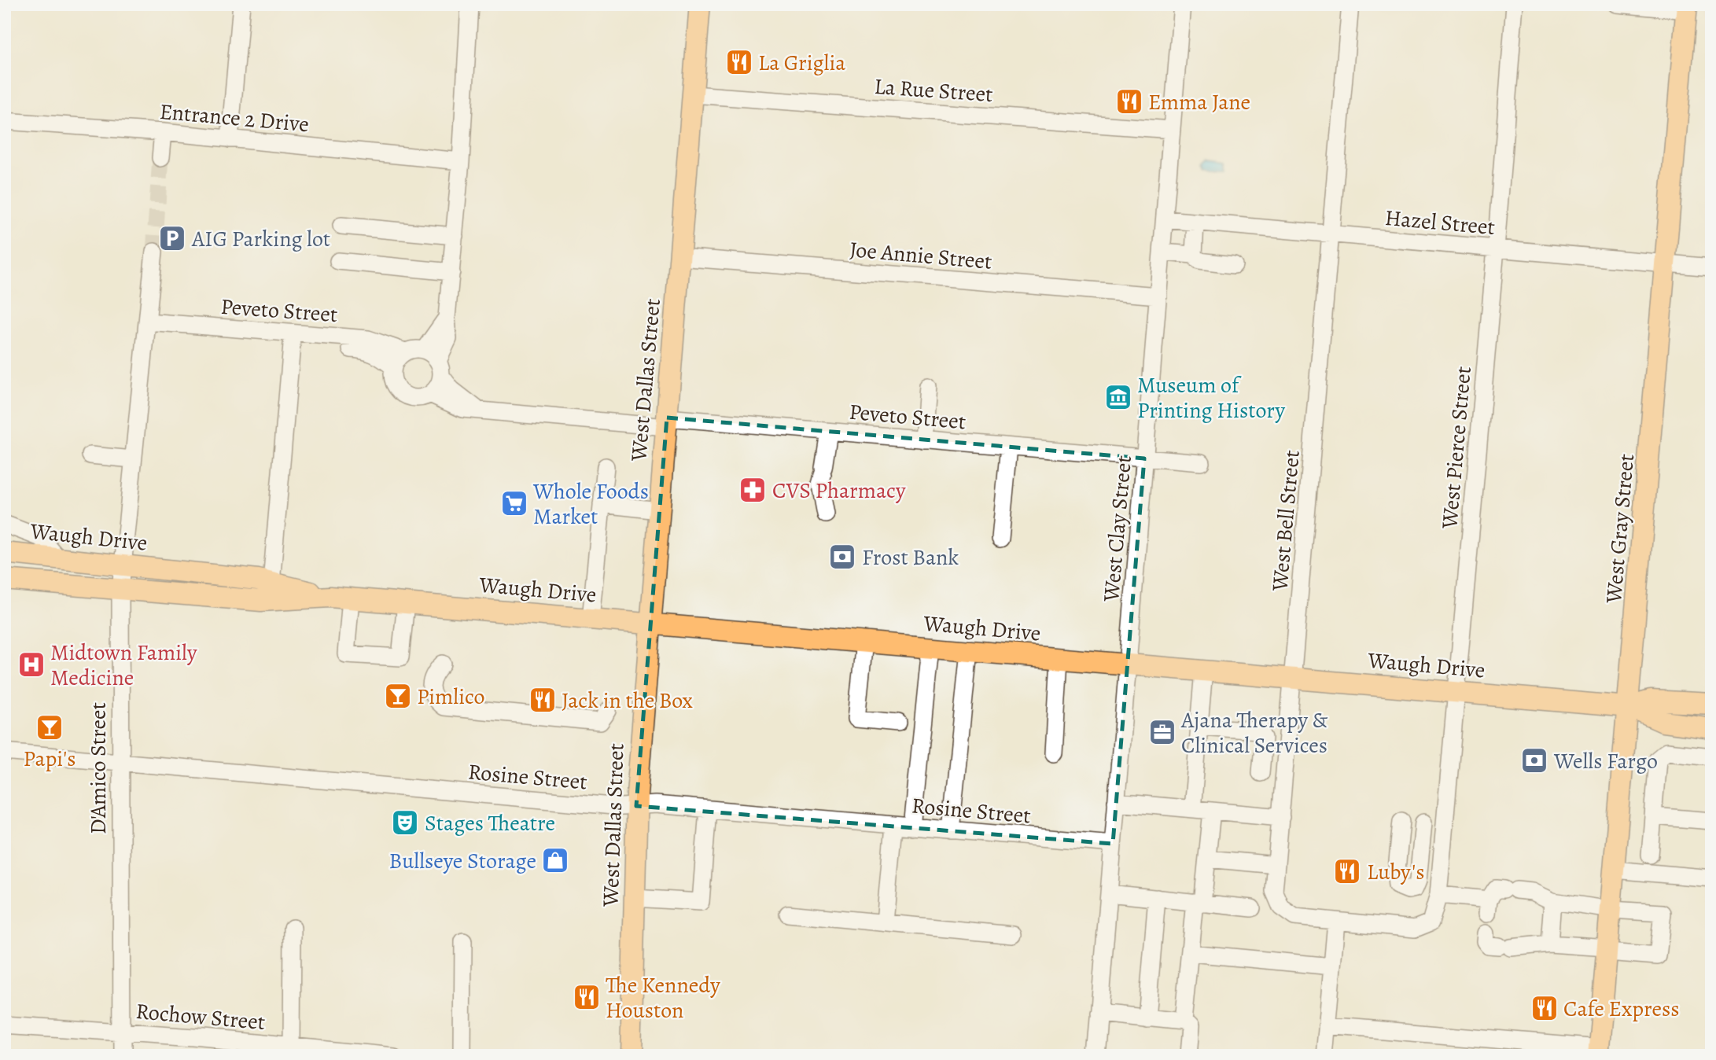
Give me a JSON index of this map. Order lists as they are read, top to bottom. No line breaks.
{"streets":{"main road":["West Dallas Street","West Gray Street","Waugh Drive"],"street":["La Rue Street","Entrance 2 Drive","Hazel Street","Joe Annie Street","Peveto Street","West Pierce Street","West Bell Street","West Clay Street","D'Amico Street","Rosine Street","Rochow Street"]},"crossings":[["La Rue Street","West Dallas Street"],["La Rue Street","West Clay Street"],["Hazel Street","West Pierce Street"],["Hazel Street","West Bell Street"],["Hazel Street","West Clay Street"],["Hazel Street","West Gray Street"],["Joe Annie Street","West Dallas Street"],["Joe Annie Street","West Clay Street"],["Peveto Street","West Dallas Street"],["Peveto Street","West Clay Street"],["Peveto Street","D'Amico Street"],["West Dallas Street","Waugh Drive"],["West Dallas Street","Rosine Street"],["West Pierce Street","Waugh Drive"],["West Bell Street","Waugh Drive"],["West Clay Street","Waugh Drive"],["West Clay Street","Rosine Street"],["West Gray Street","Waugh Drive"],["Waugh Drive","D'Amico Street"],["D'Amico Street","Rosine Street"],["D'Amico Street","Rochow Street"]],"places":{"restaurant":["La Griglia","Emma Jane","Jack in the Box","Luby's","The Kennedy Houston","Cafe Express"],"parking":["AIG Parking lot"],"museum":["Museum of Printing History"],"pharmacy":["CVS Pharmacy"],"supermarket":["Whole Foods Market"],"bank":["Frost Bank","Wells Fargo"],"hospital":["Midtown Family Medicine"],"bar":["Pimlico","Papi's"],"office":["Ajana Therapy & Clinical Services"],"theatre":["Stages Theatre"],"shop":["Bullseye Storage"]}}
